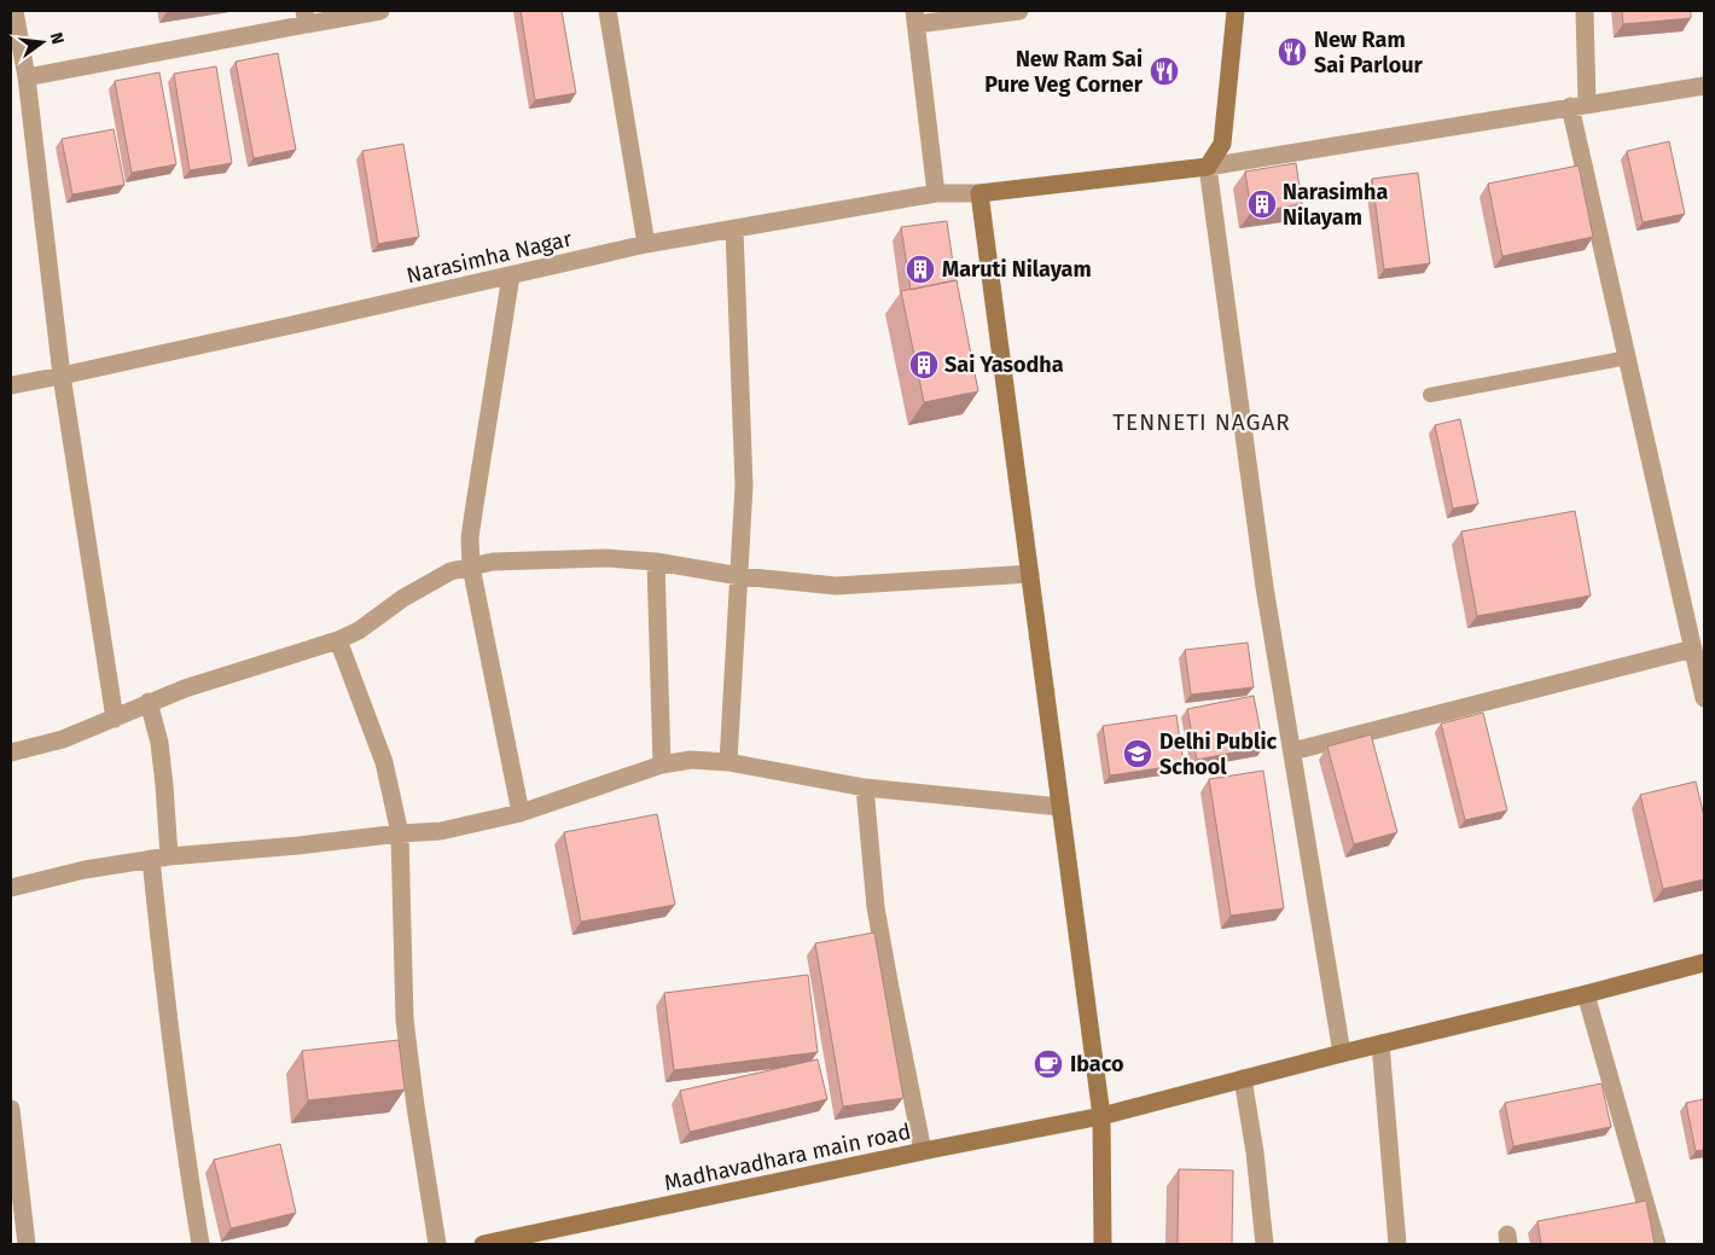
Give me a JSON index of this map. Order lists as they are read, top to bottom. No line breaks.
{"streets":{"main road":["Madhavadhara main road"],"street":["Narasimha Nagar"]},"districts":["TENNETI NAGAR"],"places":{"restaurant":["New Ram Sai Parlour","New Ram Sai Pure Veg Corner"],"building":["Narasimha Nilayam","Maruti Nilayam","Sai Yasodha"],"school or university":["Delhi Public School"],"cafe":["Ibaco"]},"north":"right"}
